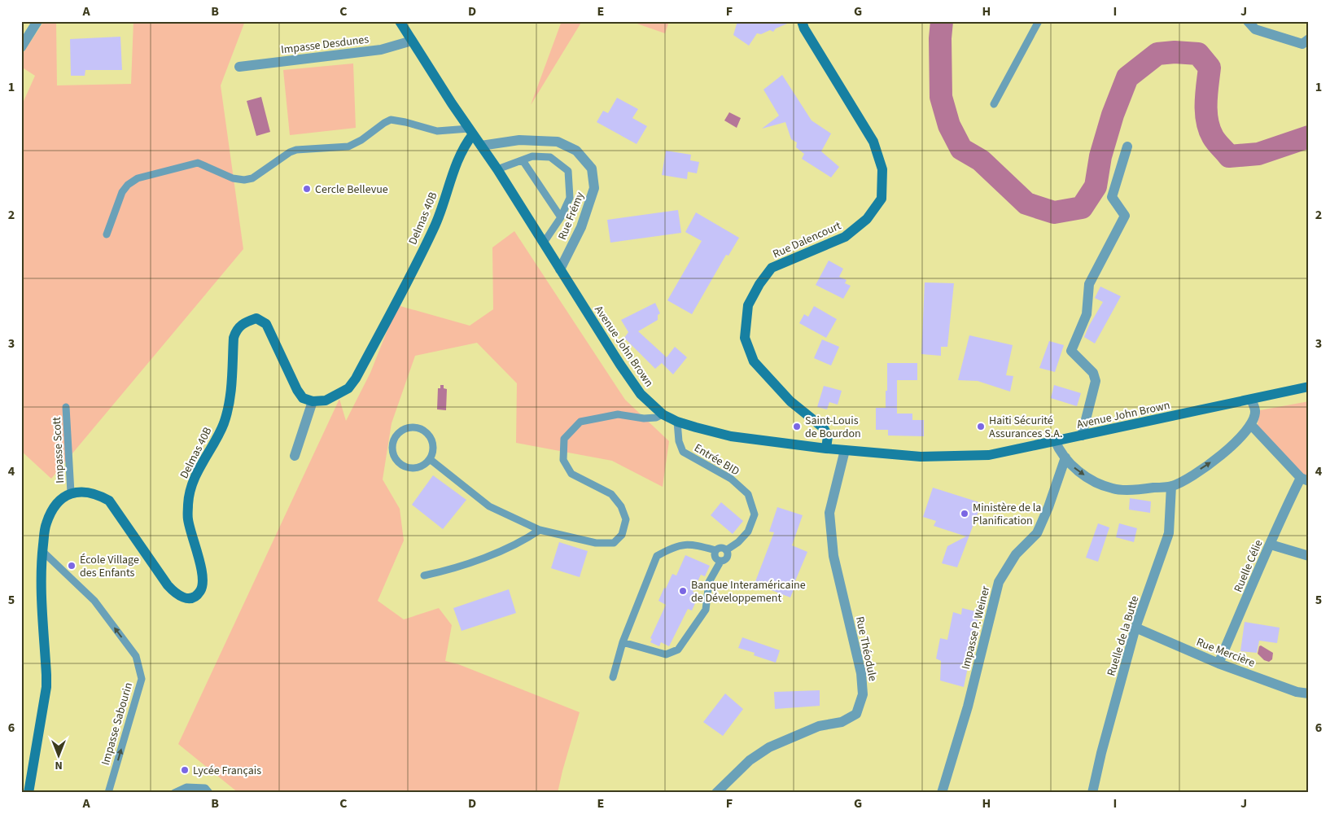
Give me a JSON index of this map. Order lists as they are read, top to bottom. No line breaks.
{"streets":{"street":["Impasse Desdunes","Rue Frémy","Delmas 40B","Rue Dalencourt","Avenue John Brown","Ruelle Célie","Impasse P. Weiner","Ruelle de la Butte","Rue Théodule","Rue Mercière"],"lane":["Impasse Scott","Entrée BID","Impasse Sabourin"]},"crossings":[["Impasse Desdunes","Avenue John Brown"],["Rue Frémy","Avenue John Brown"],["Delmas 40B","Avenue John Brown"],["Delmas 40B","Impasse Scott"],["Rue Dalencourt","Avenue John Brown"],["Avenue John Brown","Entrée BID"],["Avenue John Brown","Rue Théodule"],["Ruelle Célie","Rue Mercière"],["Ruelle de la Butte","Rue Mercière"]],"one_way":["Impasse Sabourin"],"places":["Cercle Bellevue","Saint-Louis de Bourdon","Haiti Sécurité Assurances S.A.","Ministère de la Planification","École Village des Enfants","Banque Interaméricaine de Développement","Lycée Français"],"north":"bottom","grid":{"columns":["A","B","C","D","E","F","G","H","I","J"],"rows":["1","2","3","4","5","6"]}}
